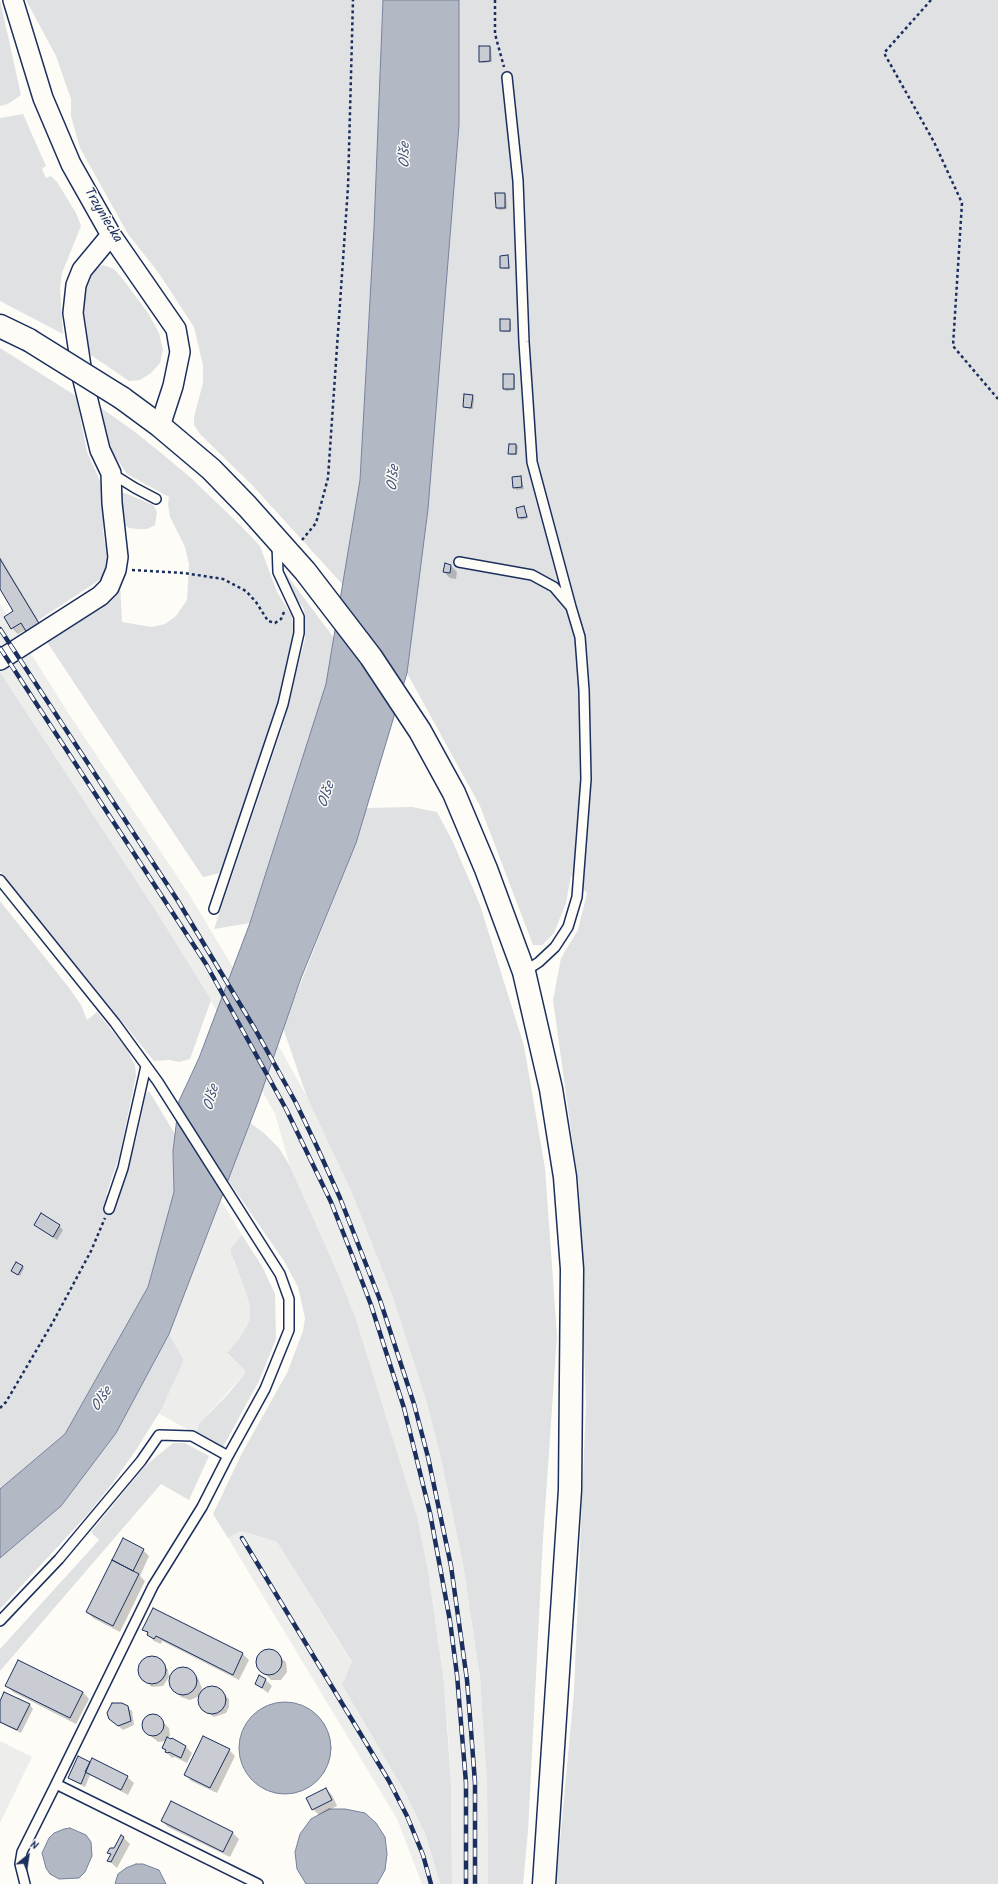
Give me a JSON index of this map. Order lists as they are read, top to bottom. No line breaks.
{"streets":{"street":["Trzyniecka"]},"water":["Olše"],"north":"top right"}
